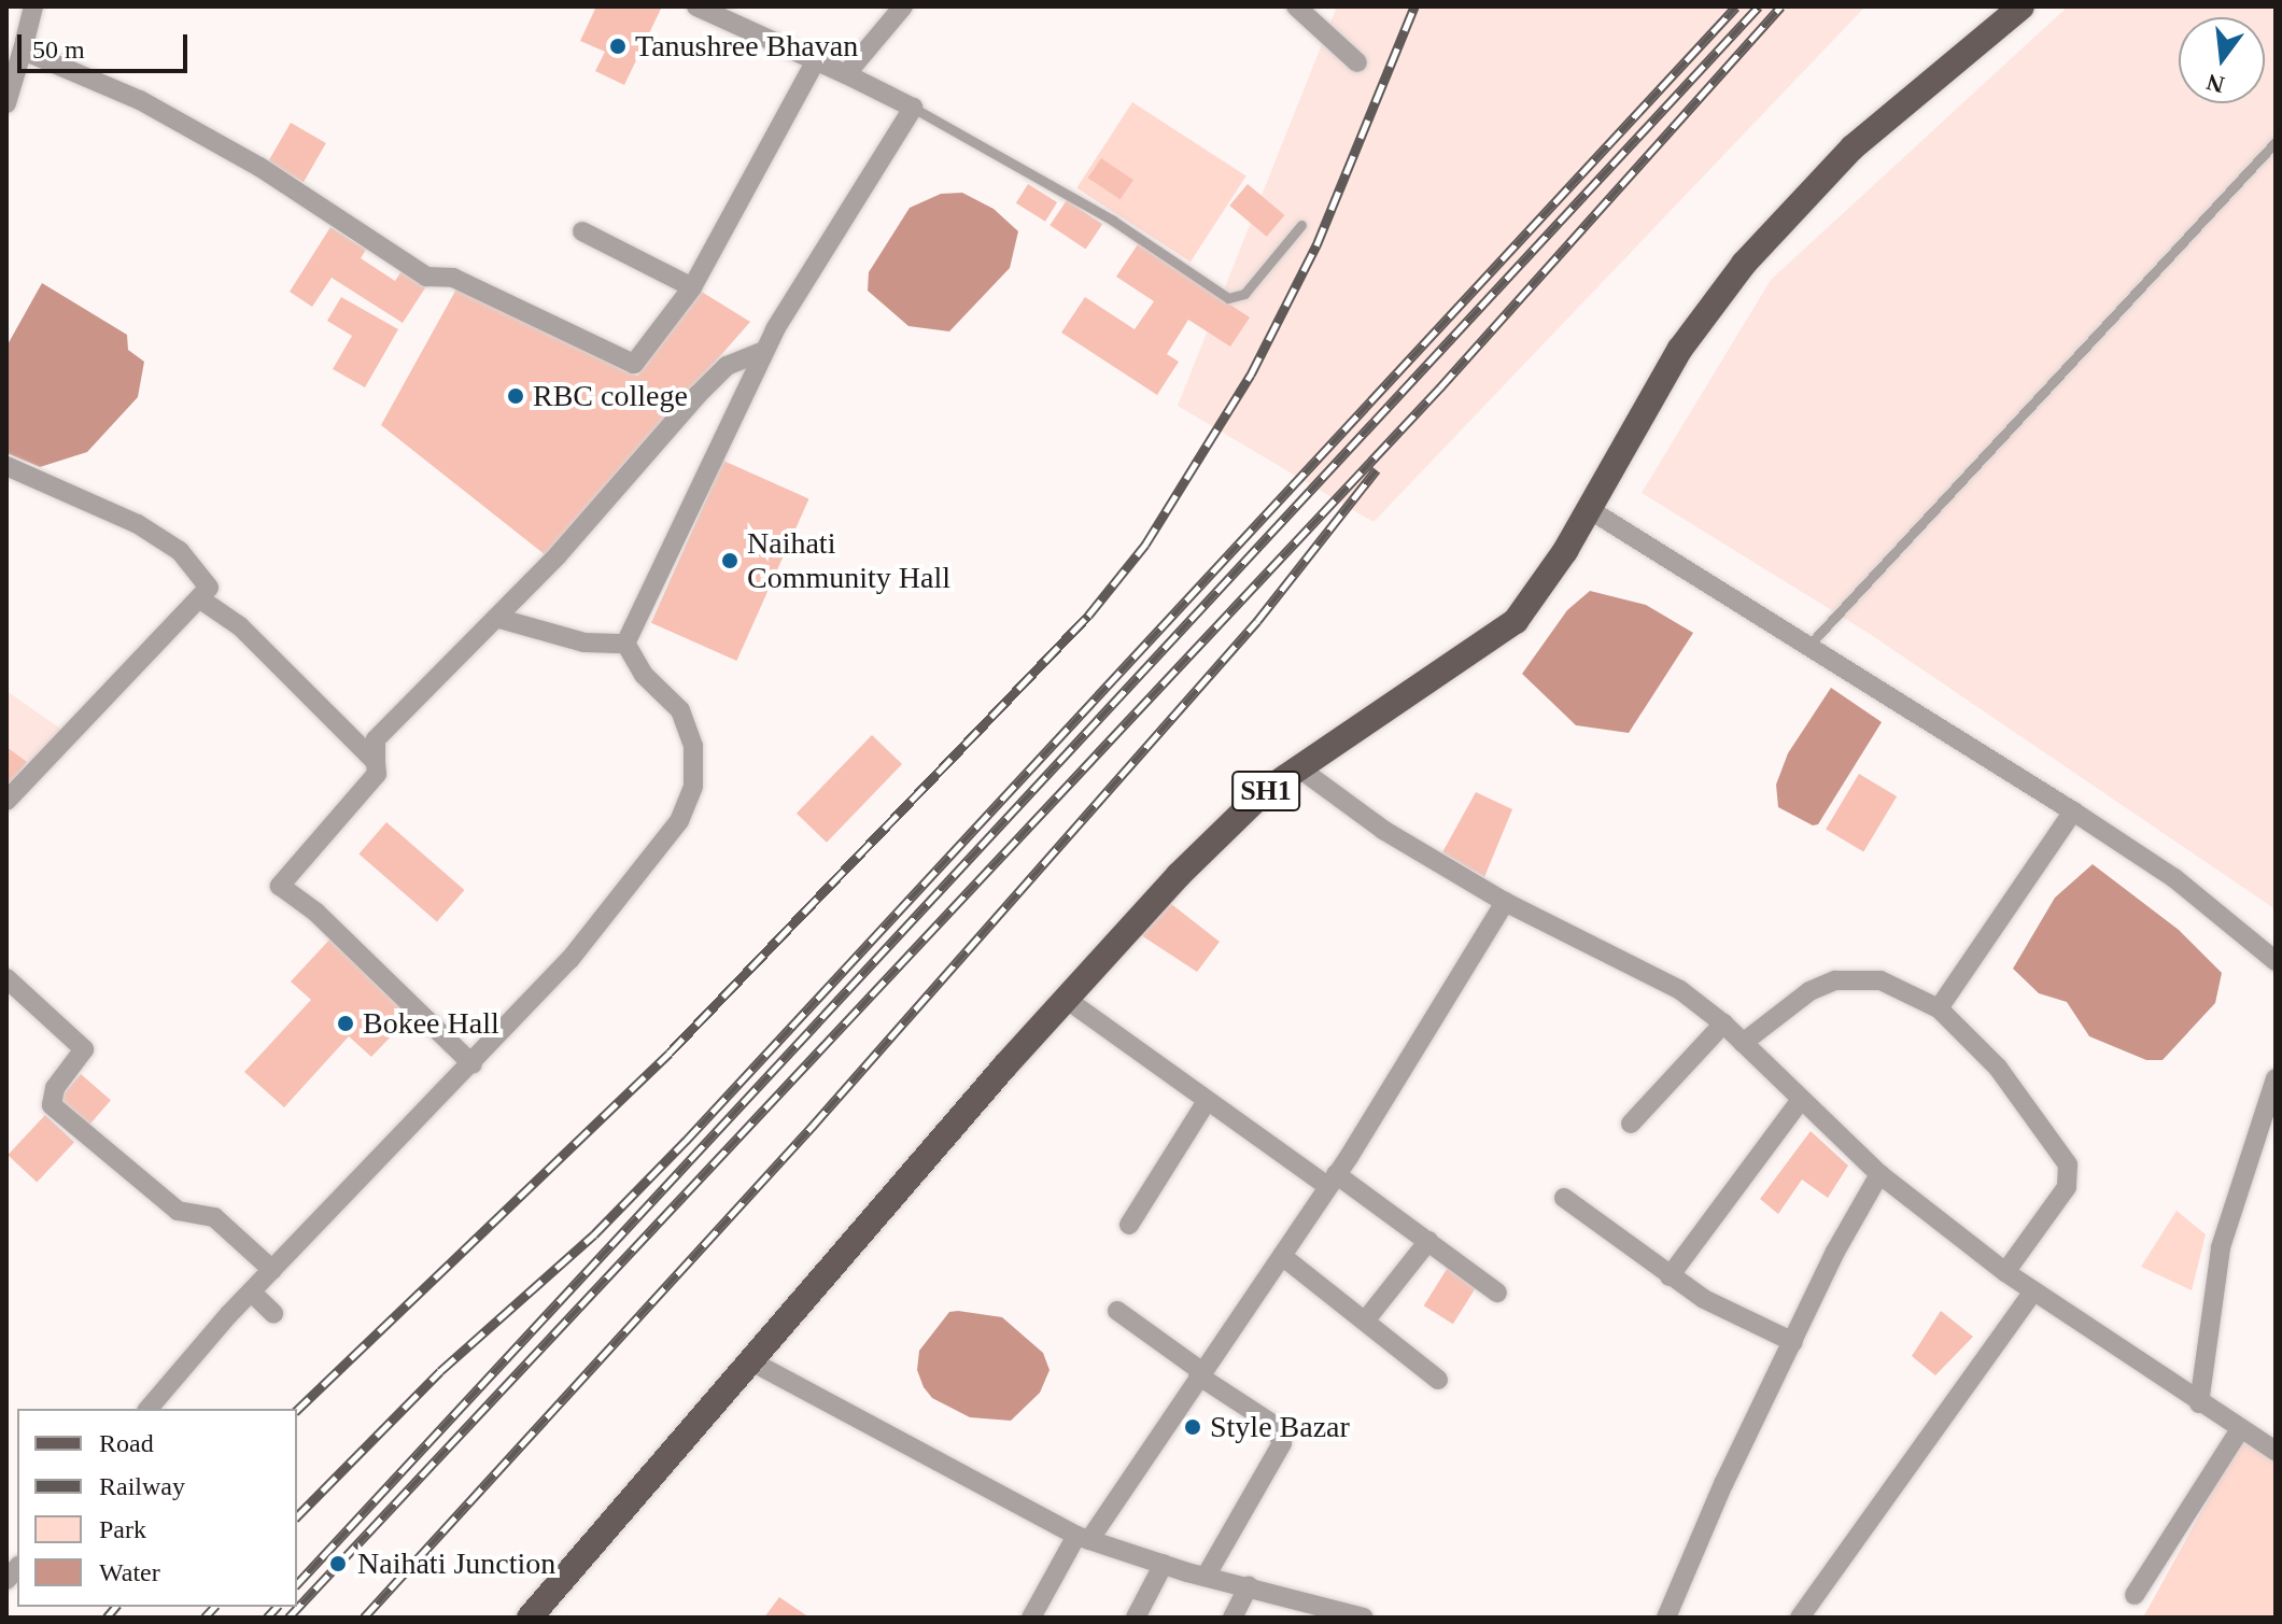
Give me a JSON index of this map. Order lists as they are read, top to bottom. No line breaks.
{"streets":{"main road":["SH1"]},"places":["Tanushree Bhavan","RBC college","Naihati Community Hall","Bokee Hall","Style Bazar","Naihati Junction"],"legend":["Road","Railway","Park","Water"],"scale_bar":"50 m","north":"bottom"}
